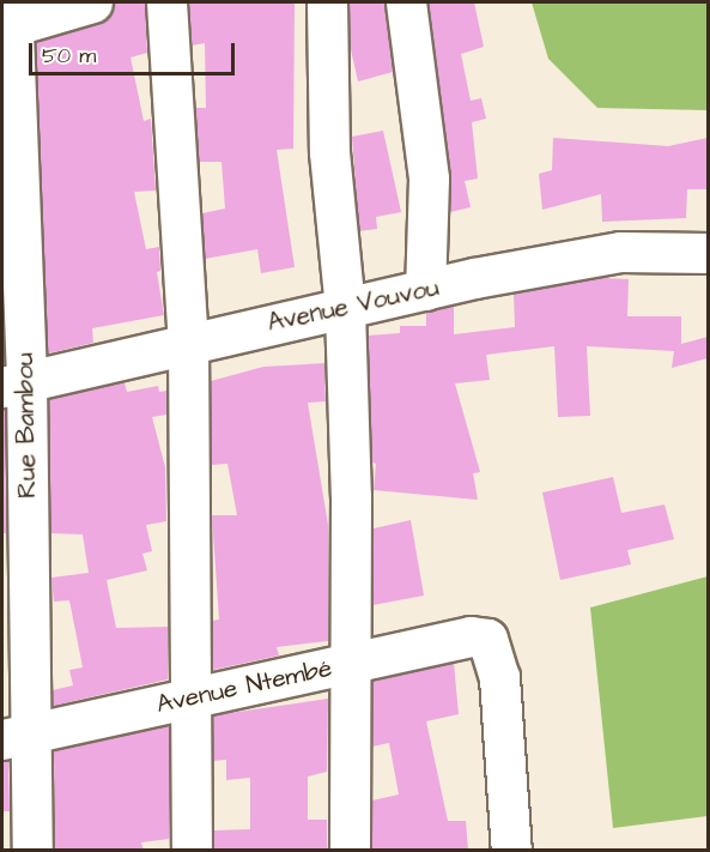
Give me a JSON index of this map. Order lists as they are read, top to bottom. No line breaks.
{"streets":{"street":["Avenue Vouvou","Rue Bambou","Avenue Ntembé"]},"crossings":[["Avenue Vouvou","Rue Bambou"],["Rue Bambou","Avenue Ntembé"]],"scale_bar":"50 m"}
